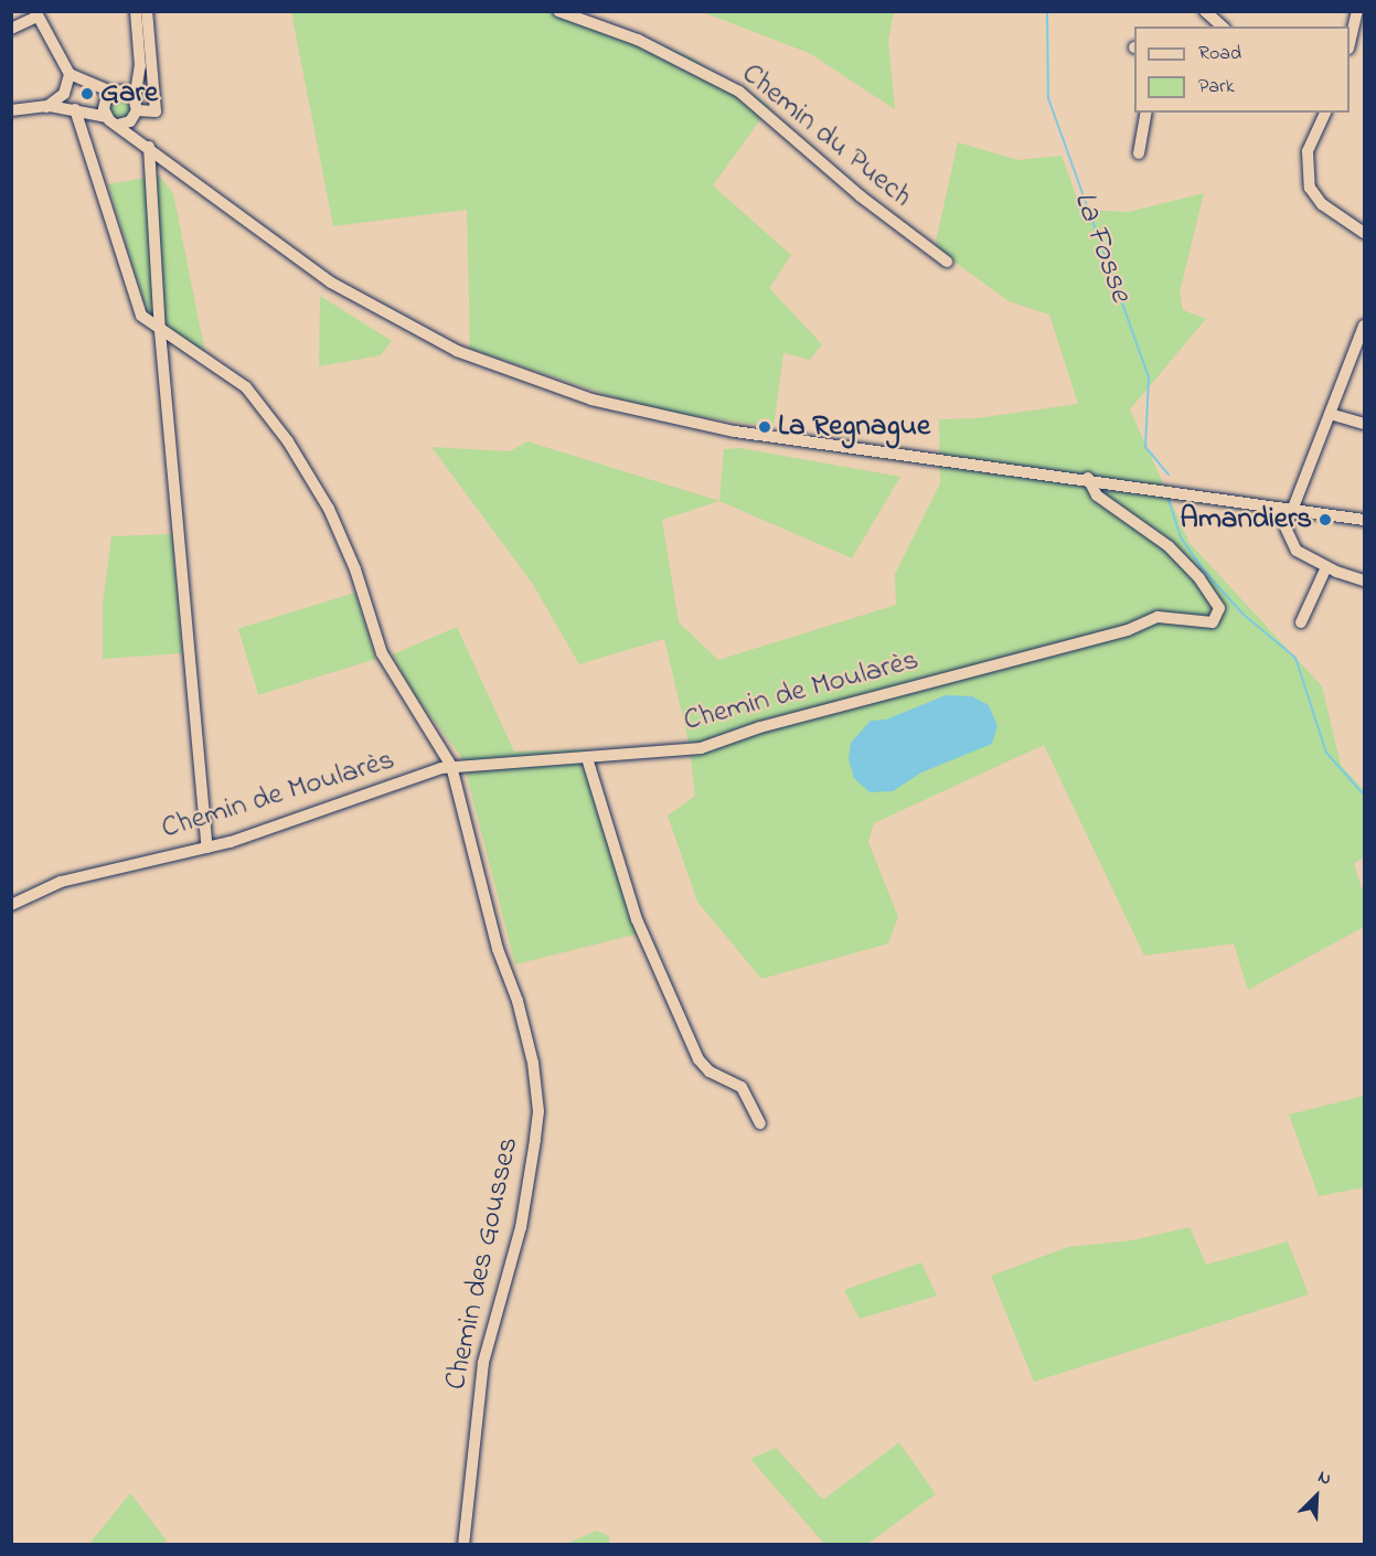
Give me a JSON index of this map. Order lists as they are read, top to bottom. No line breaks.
{"streets":{"street":["Chemin du Puech","Chemin de Moularès","Chemin des Gousses"]},"crossings":[["Chemin de Moularès","Chemin des Gousses"]],"water":["La Fosse"],"places":["Gare","La Regnague","Amandiers"],"legend":["Road","Park"],"north":"top right"}
